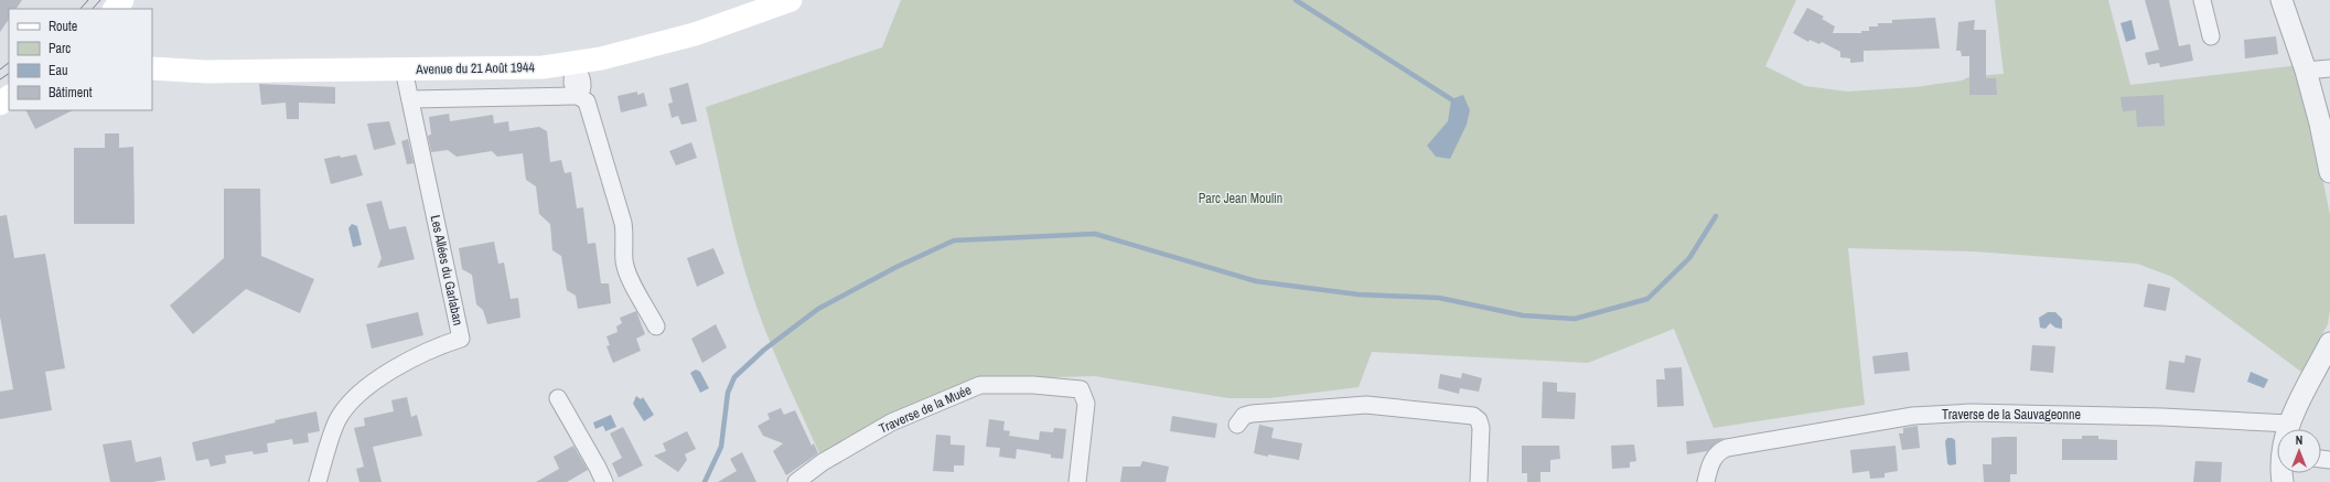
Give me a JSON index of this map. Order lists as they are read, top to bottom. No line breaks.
{"streets":{"main road":["Avenue du 21 Août 1944"],"street":["Les Allées du Garlaban","Traverse de la Muée","Traverse de la Sauvageonne"]},"crossings":[["Avenue du 21 Août 1944","Les Allées du Garlaban"]],"parks":["Parc Jean Moulin"],"legend":["Route","Parc","Eau","Bâtiment"],"north":"top"}
